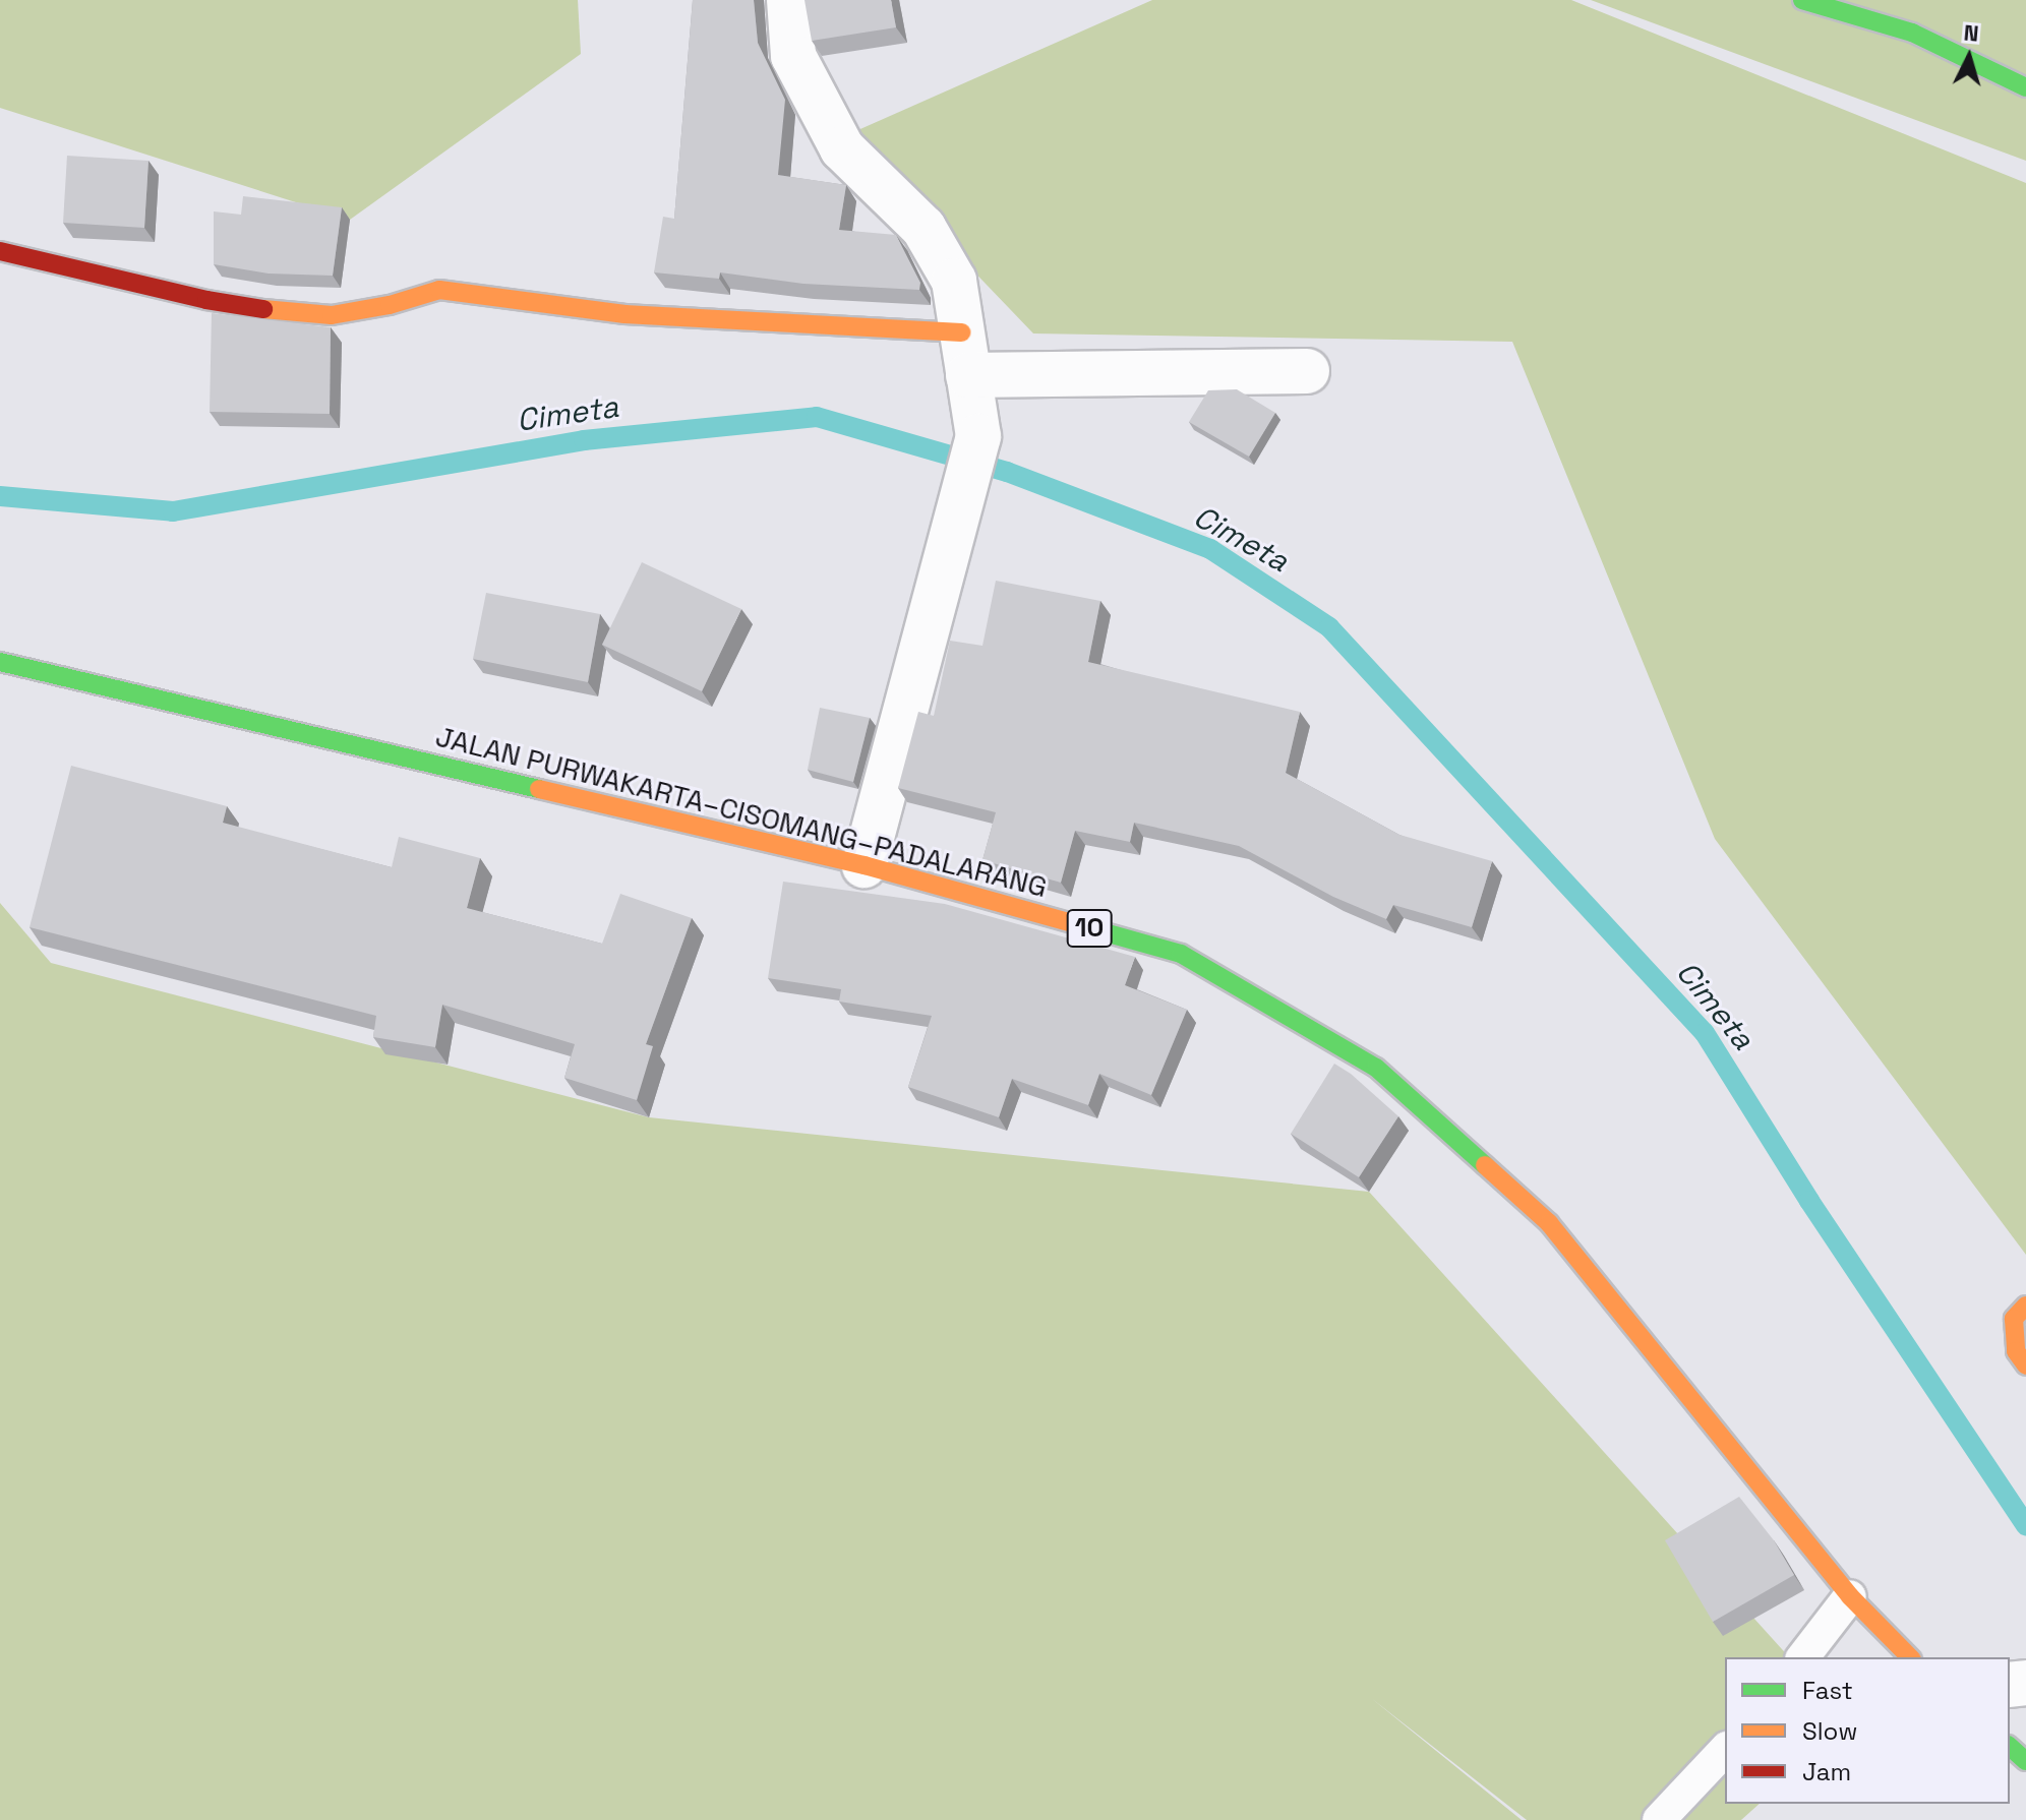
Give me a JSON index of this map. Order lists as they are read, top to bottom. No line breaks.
{"streets":{"main road":["JALAN PURWAKARTA–CISOMANG–PADALARANG","10"]},"water":["Cimeta"],"legend":["Fast","Slow","Jam"],"north":"top"}
